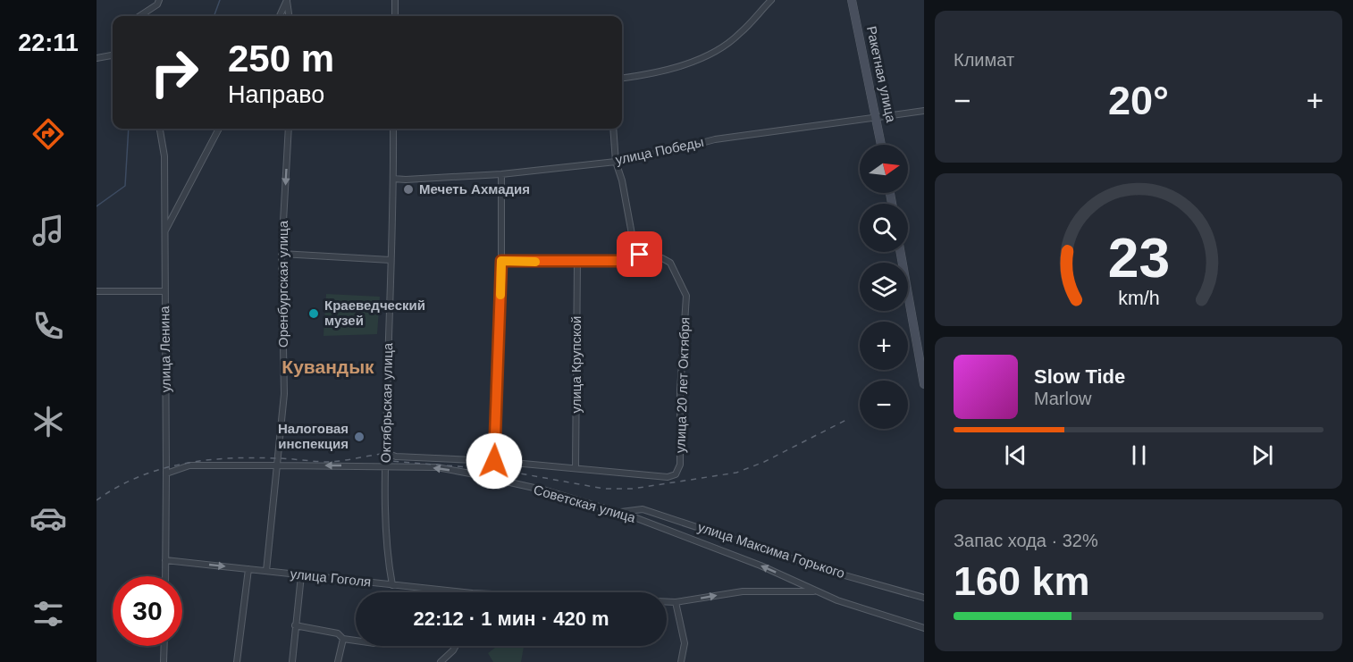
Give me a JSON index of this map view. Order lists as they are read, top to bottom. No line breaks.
{"streets":{"main road":["Ракетная улица"],"street":["улица Победы","Оренбургская улица","улица Ленина","улица Крупской","улица 20 лет Октября","Октябрьская улица","Советская улица","улица Максима Горького","улица Гоголя"]},"crossings":[["Ракетная улица","улица Победы"],["улица Победы","Октябрьская улица"],["Оренбургская улица","Советская улица"],["Оренбургская улица","улица Гоголя"],["улица Ленина","Советская улица"],["улица Ленина","улица Гоголя"],["улица Крупской","улица 20 лет Октября"],["Октябрьская улица","Советская улица"],["Октябрьская улица","улица Гоголя"],["Советская улица","улица Максима Горького"],["Советская улица","улица Гоголя"]],"one_way":["улица Гоголя"],"districts":["Кувандык"],"places":["Мечеть Ахмадия","Краеведческий музей","Налоговая инспекция"],"north":"right","page":{"tabs":"22:11","tile":["Климат",["Запас хода · 32%","160 km"]],"turn":["250 m","Направо"],"heat":["−","20°","+"],"map_buttons":["+","−"],"song":["Slow Tide","Marlow"],"limit":"30","trip":"22:12 · 1 мин · 420 m","gauge":["23","km/h"]}}
